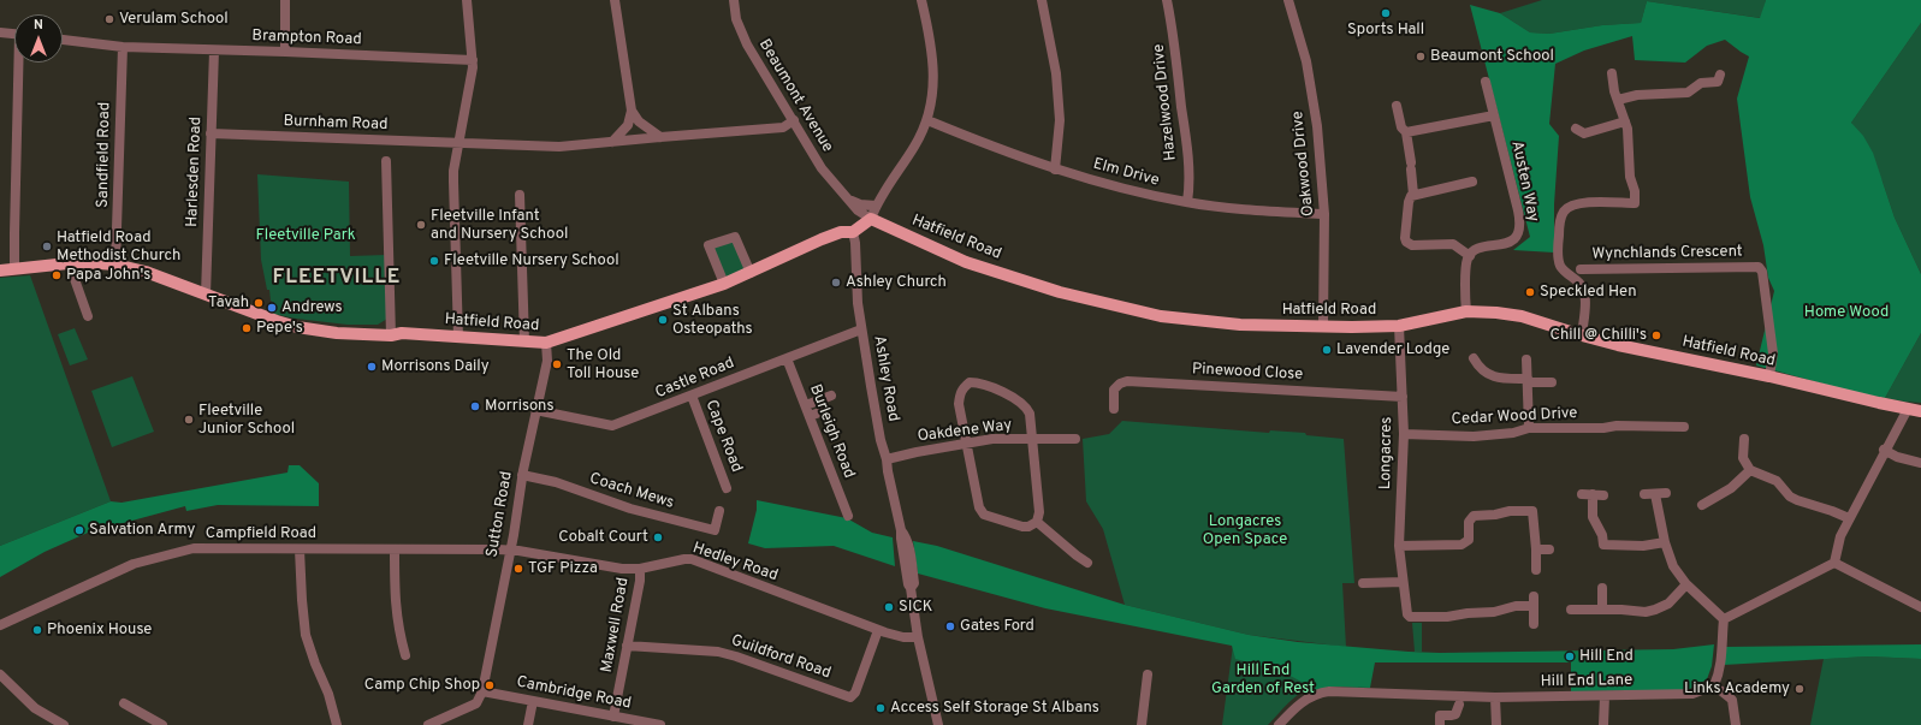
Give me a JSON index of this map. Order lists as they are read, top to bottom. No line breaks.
{"streets":{"main road":["Hatfield Road"],"street":["Brampton Road","Beaumont Avenue","Hazelwood Drive","Burnham Road","Sandfield Road","Oakwood Drive","Harlesden Road","Elm Drive","Austen Way","Wynchlands Crescent","Pinewood Close","Castle Road","Ashley Road","Cedar Wood Drive","Burleigh Road","Oakdene Way","Cape Road","Longacres","Coach Mews","Sutton Road","Campfield Road","Hedley Road","Maxwell Road","Guildford Road","Hill End Lane","Cambridge Road"]},"crossings":[["Brampton Road","Sandfield Road"],["Brampton Road","Harlesden Road"],["Beaumont Avenue","Burnham Road"],["Beaumont Avenue","Hatfield Road"],["Hazelwood Drive","Elm Drive"],["Burnham Road","Harlesden Road"],["Sandfield Road","Hatfield Road"],["Oakwood Drive","Elm Drive"],["Oakwood Drive","Hatfield Road"],["Harlesden Road","Hatfield Road"],["Hatfield Road","Wynchlands Crescent"],["Hatfield Road","Ashley Road"],["Hatfield Road","Longacres"],["Hatfield Road","Sutton Road"],["Pinewood Close","Longacres"],["Castle Road","Ashley Road"],["Castle Road","Burleigh Road"],["Castle Road","Cape Road"],["Castle Road","Sutton Road"],["Ashley Road","Oakdene Way"],["Ashley Road","Hedley Road"],["Cedar Wood Drive","Longacres"],["Coach Mews","Sutton Road"],["Sutton Road","Campfield Road"],["Sutton Road","Hedley Road"],["Sutton Road","Cambridge Road"],["Campfield Road","Hedley Road"],["Hedley Road","Maxwell Road"],["Hedley Road","Guildford Road"],["Maxwell Road","Guildford Road"],["Maxwell Road","Cambridge Road"]],"districts":["FLEETVILLE"],"parks":["Fleetville Park","Home Wood","Longacres Open Space","Hill End Garden of Rest"],"places":["Sports Hall","Verulam School","Beaumont School","Fleetville Infant and Nursery School","Hatfield Road Methodist Church","Fleetville Nursery School","Papa John's","Ashley Church","Speckled Hen","Tavah","Andrews","St Albans Osteopaths","Pepe's","Chill @ Chilli's","Lavender Lodge","The Old Toll House","Morrisons Daily","Morrisons","Fleetville Junior School","Salvation Army","Cobalt Court","TGF Pizza","SICK","Gates Ford","Phoenix House","Hill End","Camp Chip Shop","Links Academy","Access Self Storage St Albans"],"north":"top"}
